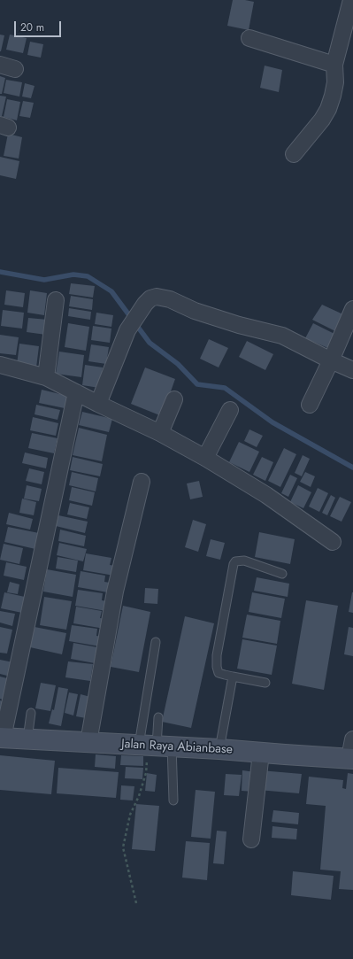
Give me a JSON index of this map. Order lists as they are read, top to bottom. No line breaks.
{"streets":{"main road":["Jalan Raya Abianbase"]},"scale_bar":"20 m"}
